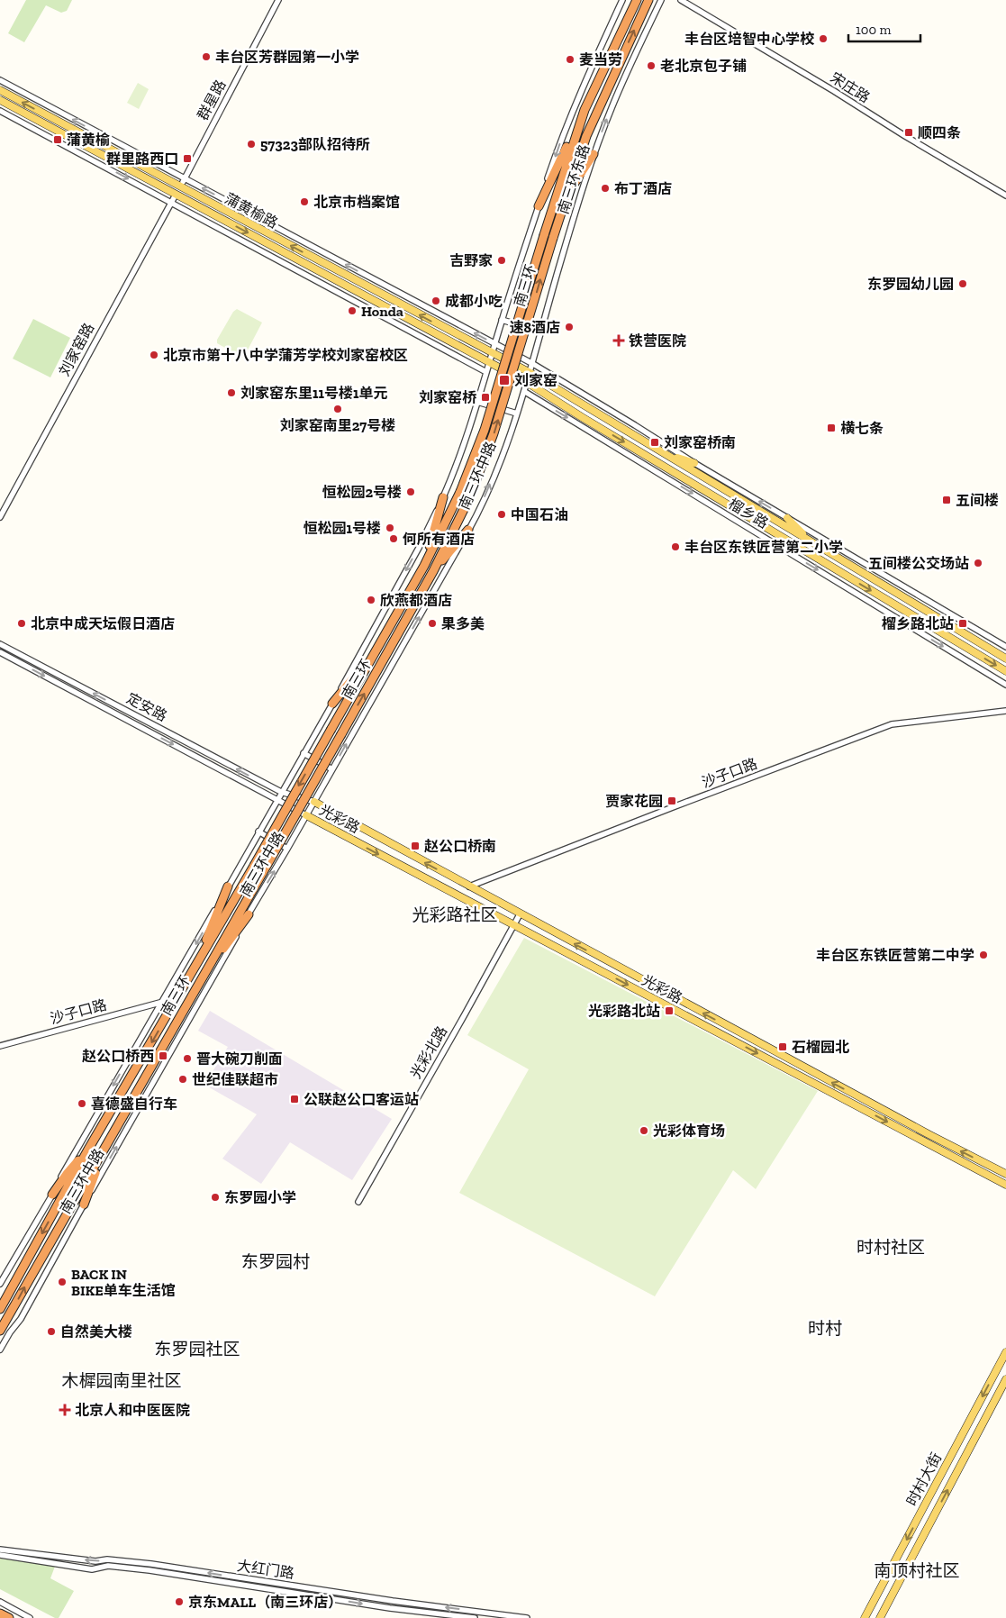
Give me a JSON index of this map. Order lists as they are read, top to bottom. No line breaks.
{"streets":{"highway":["南三环","南三环中路"],"main road":["蒲黄榆路","榴乡路","光彩路","时村大街"],"street":["宋庄路","群星路","南三环东路","刘家窑路","定安路","沙子口路","光彩北路","大红门路"]},"crossings":[["群星路","蒲黄榆路"],["群星路","榴乡路"],["南三环东路","蒲黄榆路"],["南三环东路","南三环中路"],["南三环东路","榴乡路"],["蒲黄榆路","刘家窑路"],["蒲黄榆路","南三环中路"],["蒲黄榆路","榴乡路"],["南三环","南三环中路"],["南三环中路","榴乡路"],["南三环中路","定安路"],["南三环中路","沙子口路"],["南三环中路","光彩路"],["定安路","光彩路"],["沙子口路","光彩路"],["光彩路","光彩北路"]],"districts":["光彩路社区","时村社区","东罗园村","时村","东罗园社区","木樨园南里社区","南顶村社区"],"places":{"other":["丰台区培智中心学校","丰台区芳群园第一小学","麦当劳","老北京包子铺","57323部队招待所","布丁酒店","北京市档案馆","吉野家","东罗园幼儿园","成都小吃","Honda","速8酒店","北京市第十八中学蒲芳学校刘家窑校区","刘家窑东里11号楼1单元","刘家窑南里27号楼","恒松园2号楼","中国石油","恒松园1号楼","何所有酒店","丰台区东铁匠营第二小学","五间楼公交场站","欣燕都酒店","北京中成天坛假日酒店","果多美","丰台区东铁匠营第二中学","晋大碗刀削面","世纪佳联超市","喜德盛自行车","光彩体育场","东罗园小学","BACK IN BIKE单车生活馆","自然美大楼","京东MALL（南三环店）"],"transit":["顺四条","蒲黄榆","群里路西口","刘家窑","刘家窑桥","横七条","刘家窑桥南","五间楼","榴乡路北站","贾家花园","赵公口桥南","光彩路北站","石榴园北","赵公口桥西","公联赵公口客运站"],"health":["铁营医院","北京人和中医医院"]},"scale_bar":"100 m"}
